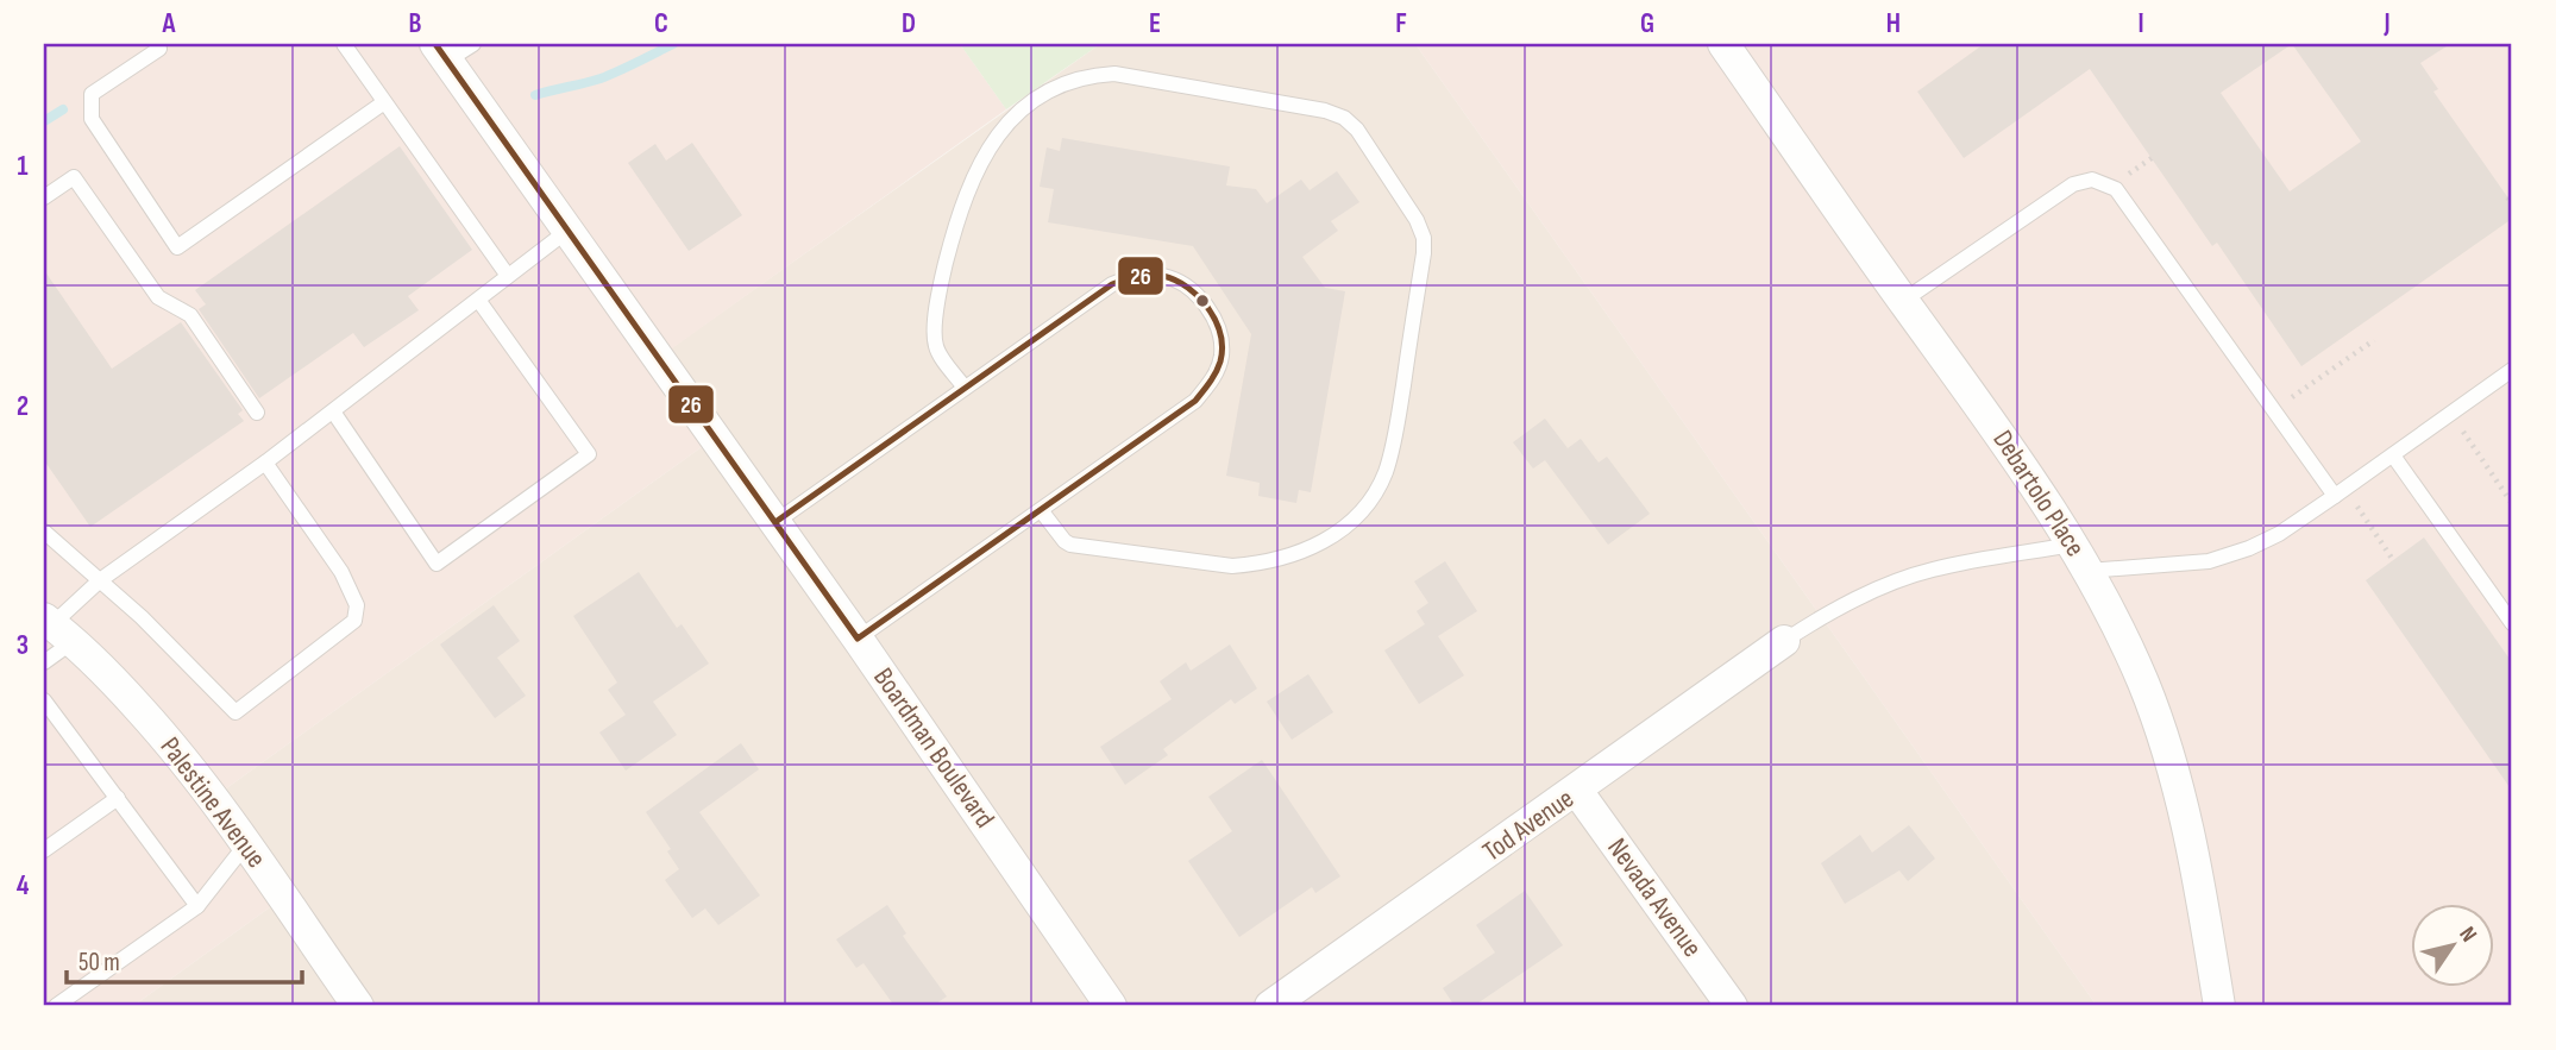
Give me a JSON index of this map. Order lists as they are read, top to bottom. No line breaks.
{"streets":{"street":["Debartolo Place","Boardman Boulevard","Palestine Avenue","Tod Avenue","Nevada Avenue"]},"crossings":[["Tod Avenue","Nevada Avenue"]],"lines":["transit line 26"],"scale_bar":"50 m","north":"top right","grid":{"columns":["A","B","C","D","E","F","G","H","I","J"],"rows":["1","2","3","4"]}}
